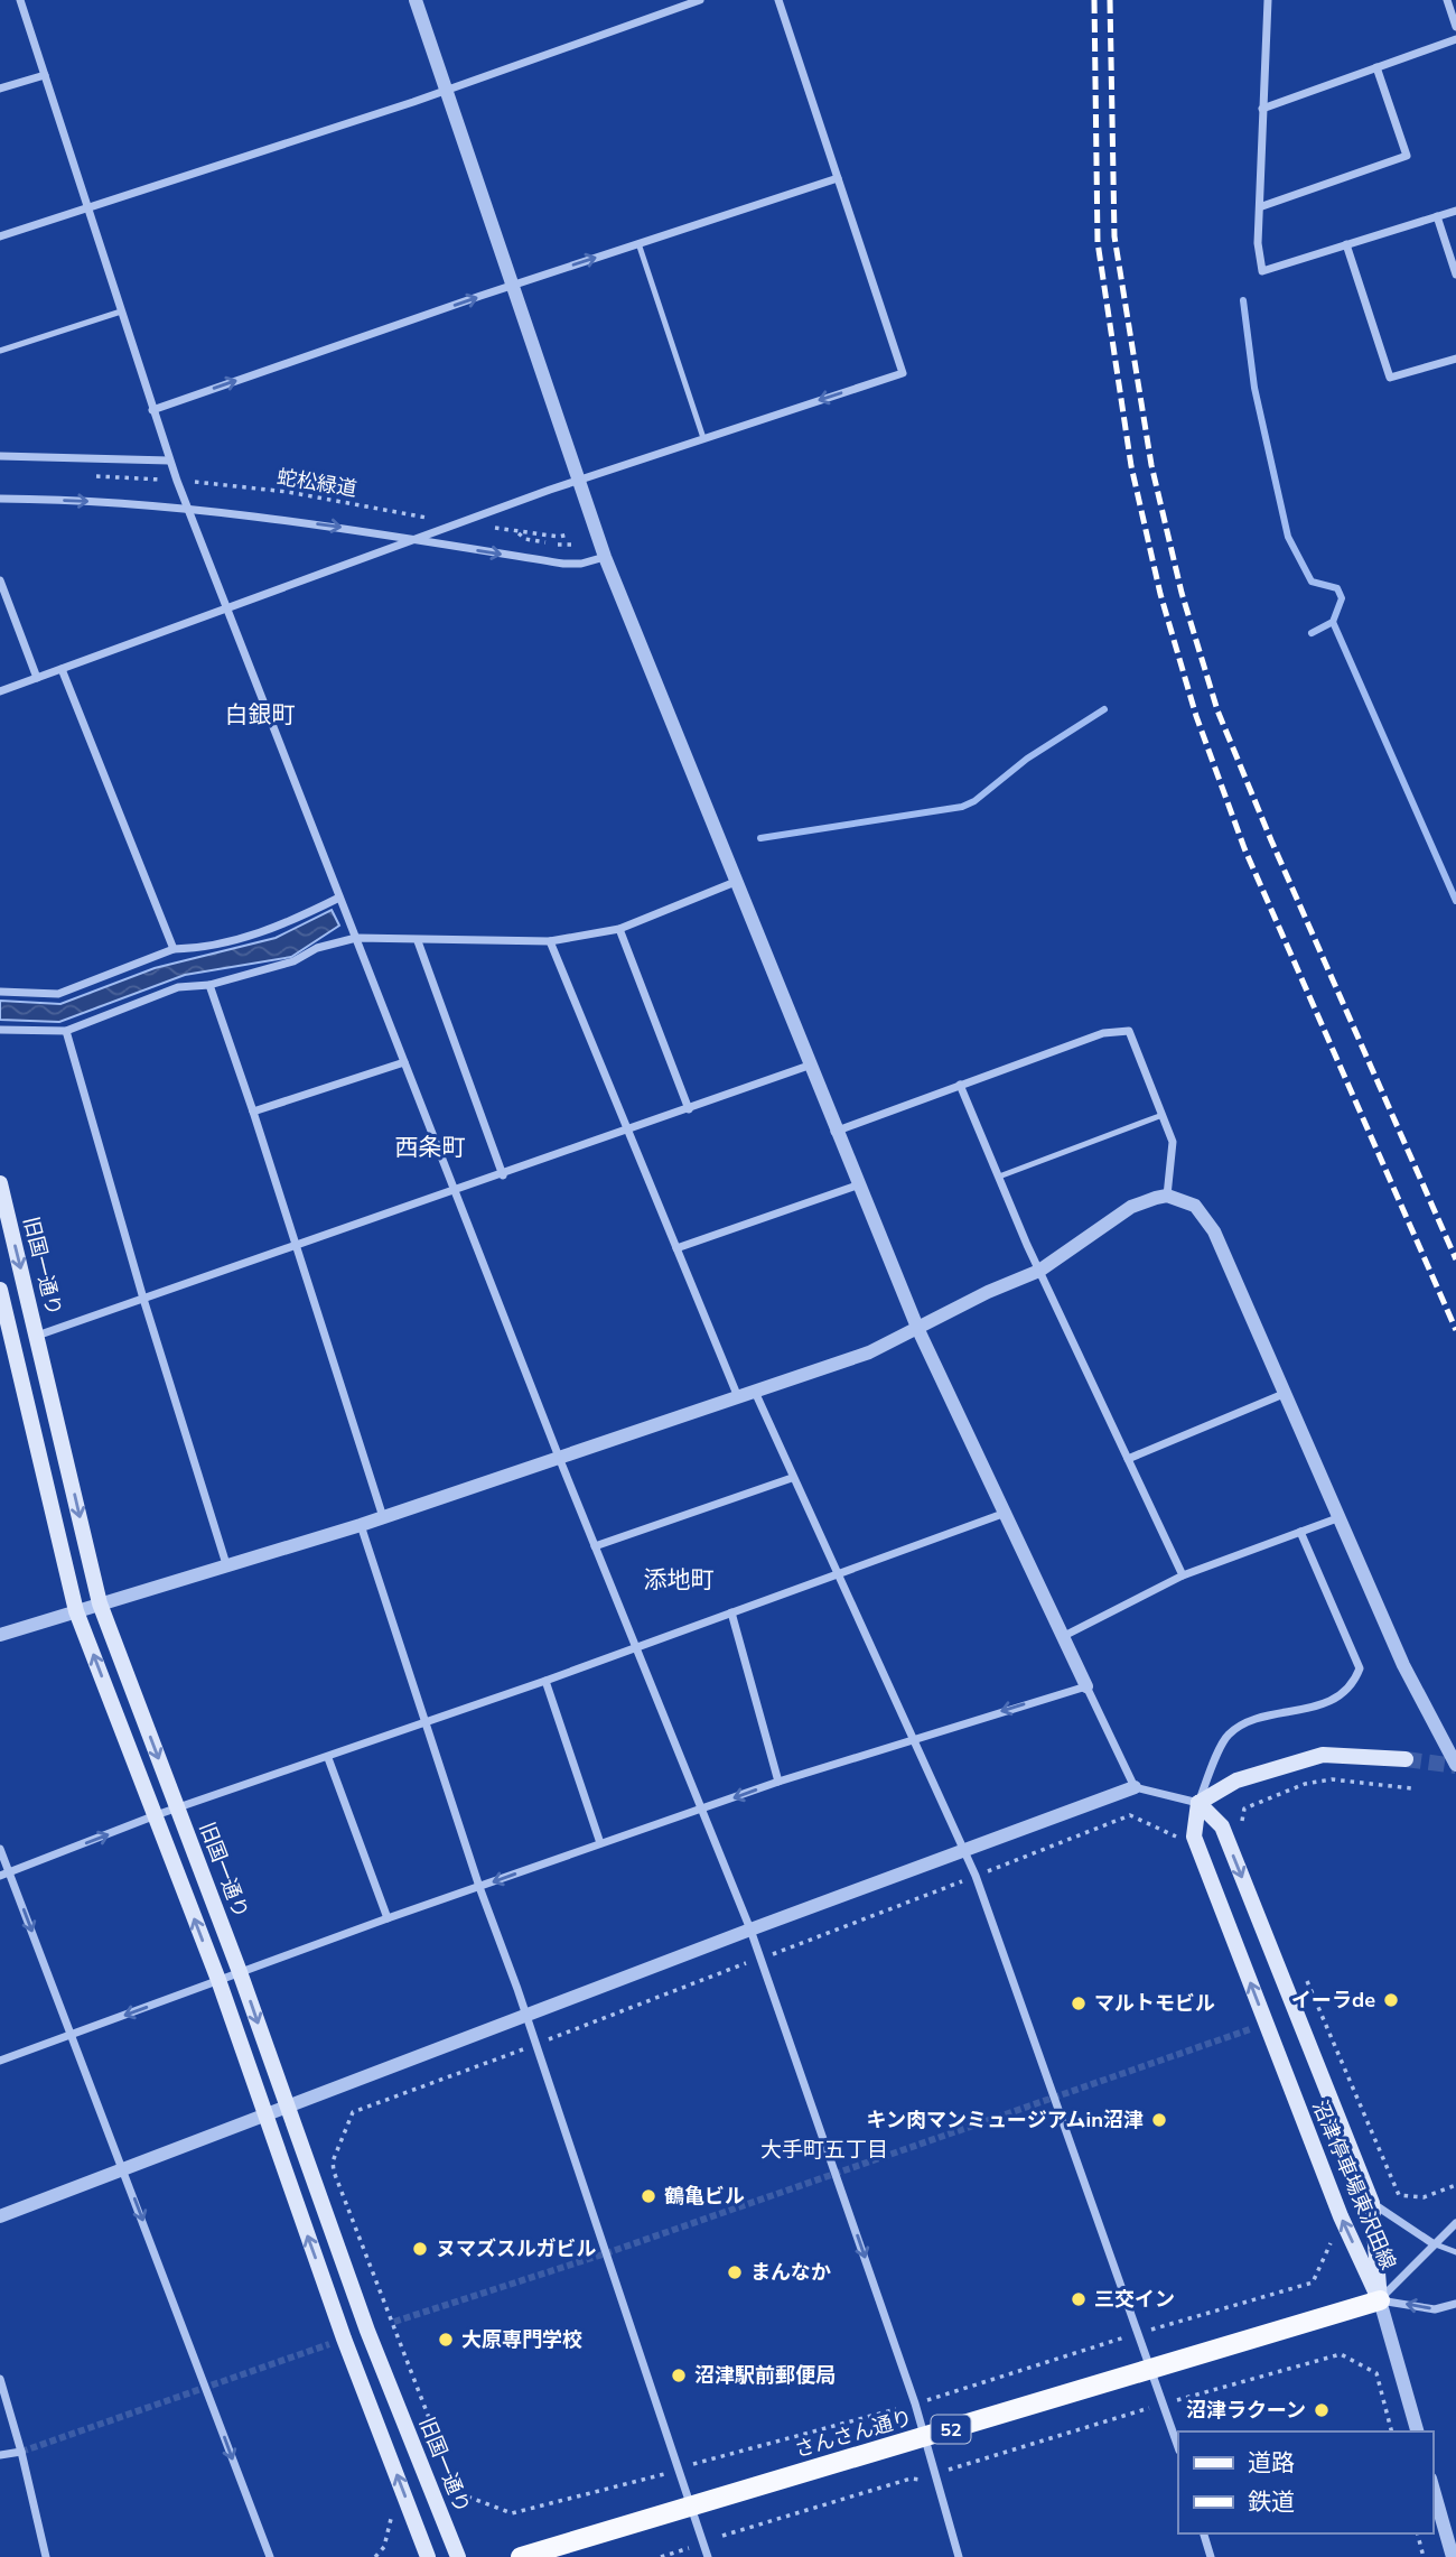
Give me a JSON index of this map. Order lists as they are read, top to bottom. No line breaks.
{"streets":{"main road":["旧国一通り","沼津停車場東沢田線","52","さんさん通り"],"path":["蛇松緑道"]},"crossings":[["沼津停車場東沢田線","さんさん通り"]],"districts":["白銀町","西条町","添地町","大手町五丁目"],"places":["イーラde","マルトモビル","キン肉マンミュージアムin沼津","鶴亀ビル","ヌマズスルガビル","まんなか","三交イン","大原専門学校","沼津駅前郵便局","沼津ラクーン"],"legend":["道路","鉄道"]}
